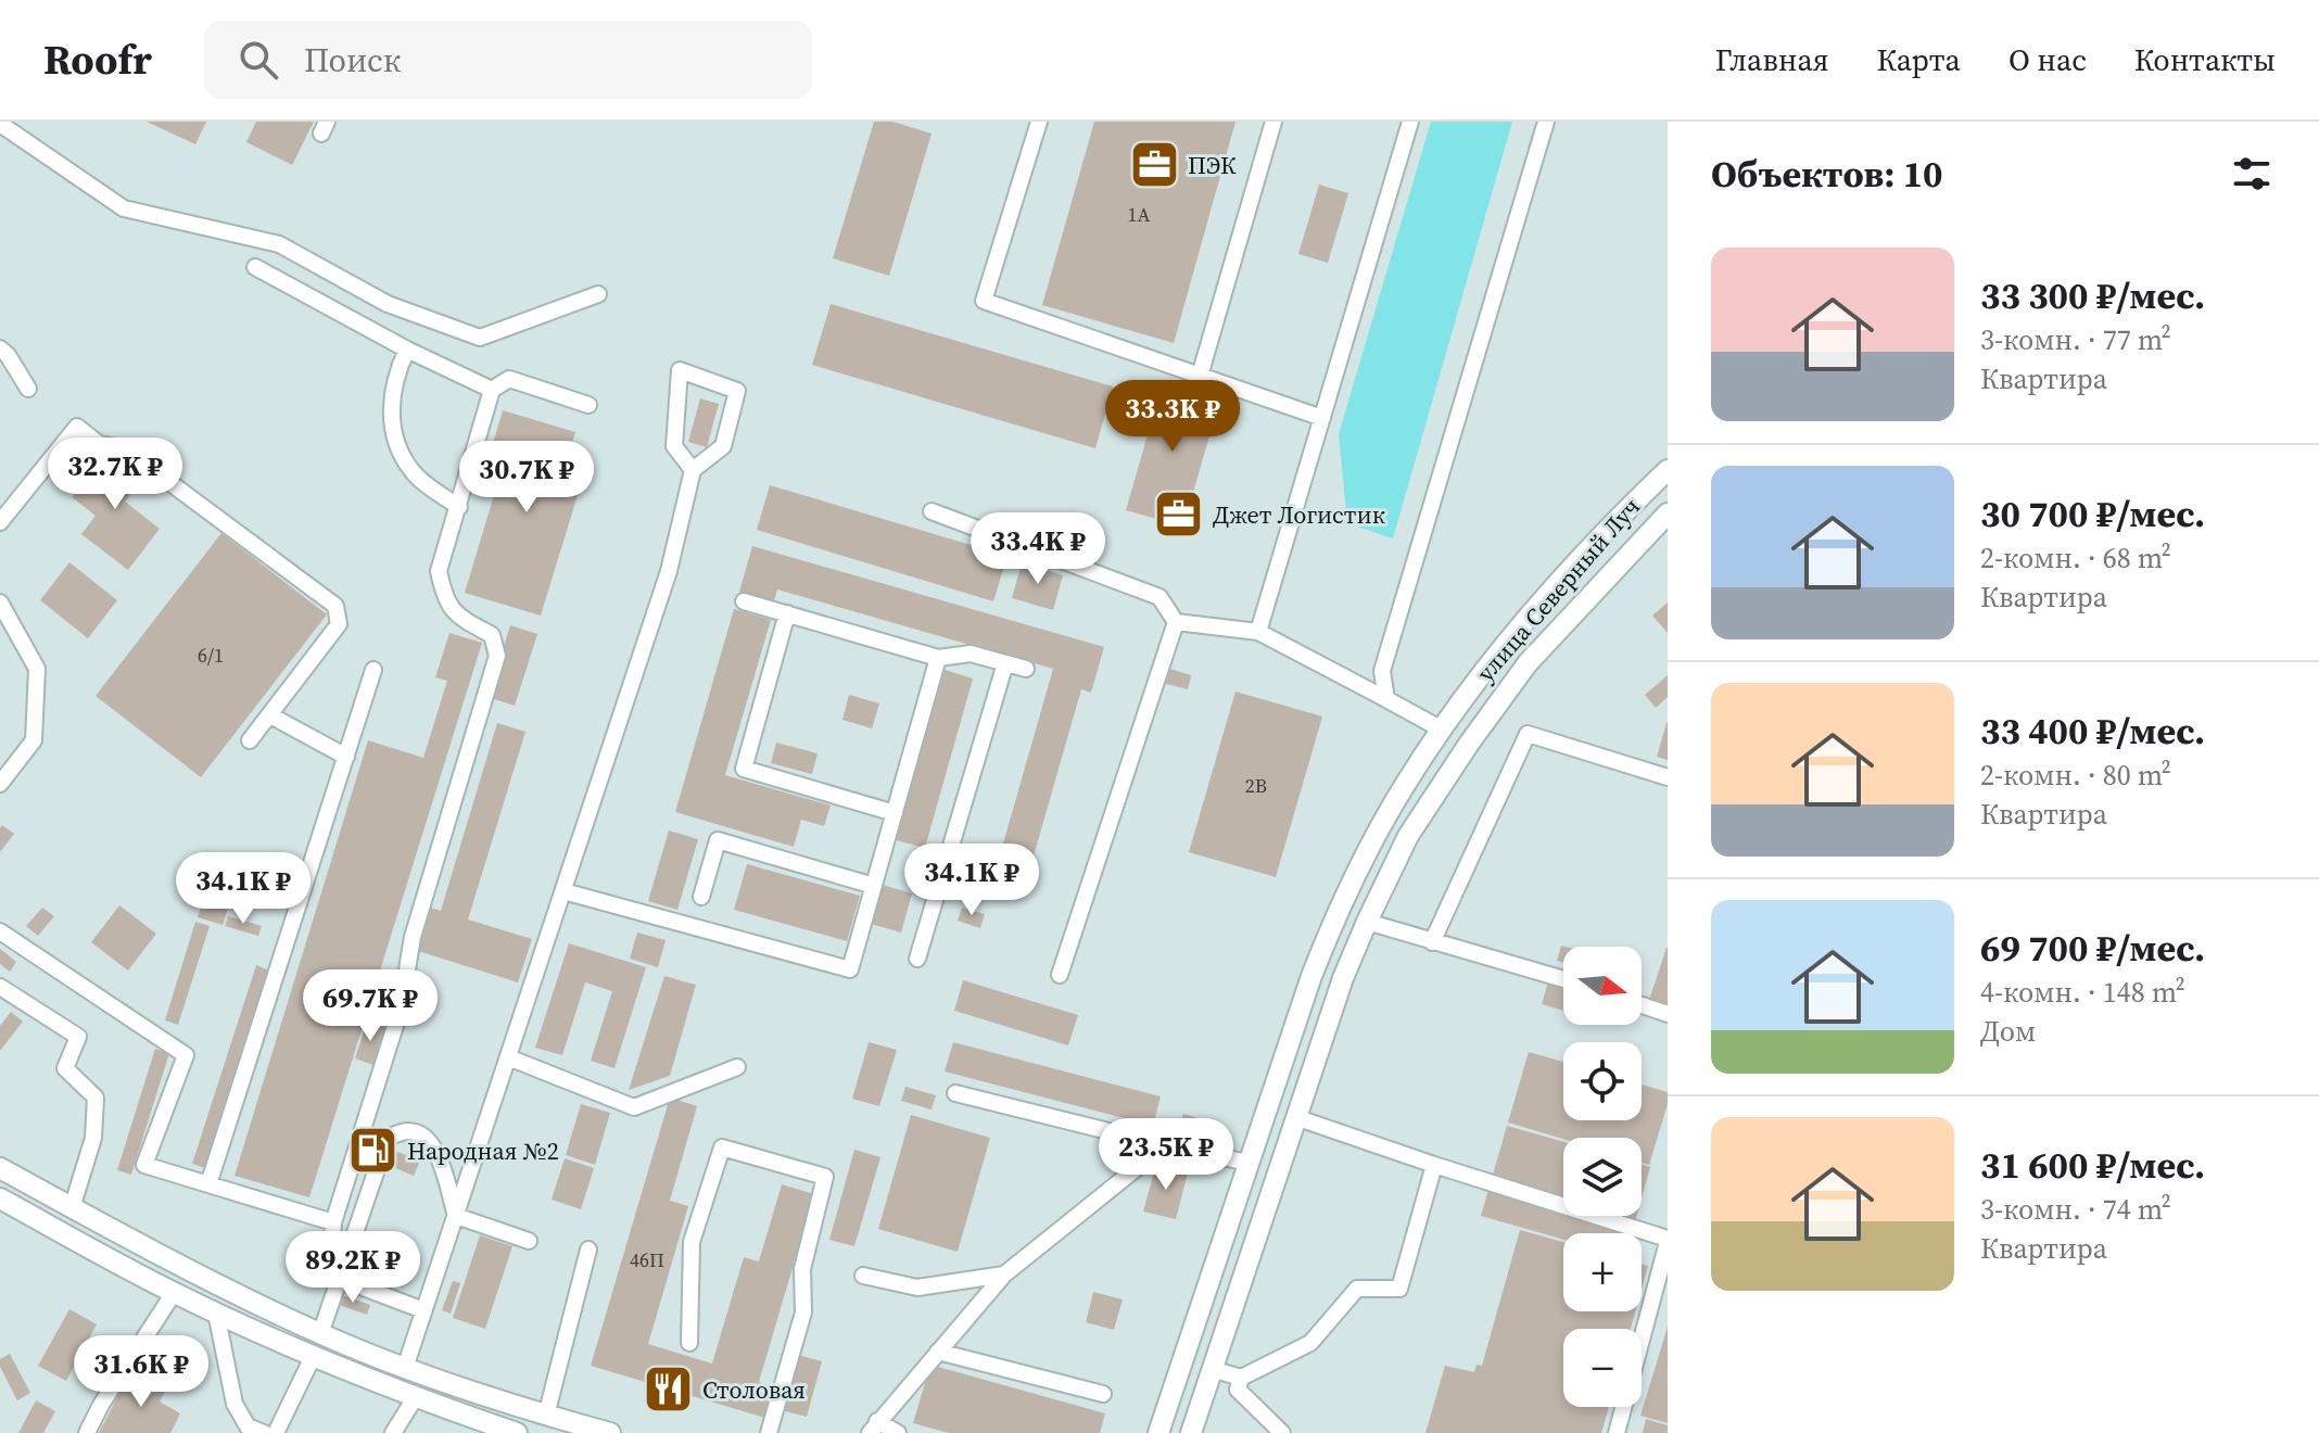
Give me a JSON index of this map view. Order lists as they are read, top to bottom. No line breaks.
{"streets":{"main road":["улица Северный Луч"]},"places":{"office":["ПЭК","Джет Логистик"],"fuel station":["Народная №2"],"restaurant":["Столовая"]},"house_numbers":["1А","6/1","2В","46П"],"north":"right","page":{"header":"Roofr","search":"Поиск","nav":["Главная","Карта","О нас","Контакты"],"heading":"Объектов: 10","list":[{"name":"33 300 ₽/мес.","note":"3-комн. · 77 m² · Квартира"},{"name":"30 700 ₽/мес.","note":"2-комн. · 68 m² · Квартира"},{"name":"33 400 ₽/мес.","note":"2-комн. · 80 m² · Квартира"},{"name":"69 700 ₽/мес.","note":"4-комн. · 148 m² · Дом"},{"name":"31 600 ₽/мес.","note":"3-комн. · 74 m² · Квартира"}],"price":["33.3K ₽","32.7K ₽","30.7K ₽","33.4K ₽","34.1K ₽","34.1K ₽","69.7K ₽","23.5K ₽","89.2K ₽","31.6K ₽"],"map_buttons":["+","−"]}}
